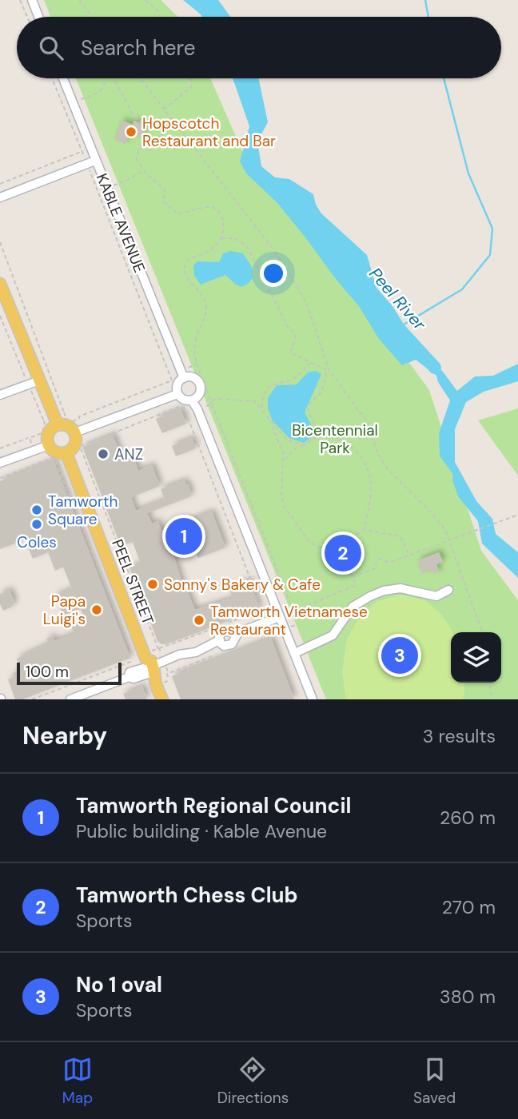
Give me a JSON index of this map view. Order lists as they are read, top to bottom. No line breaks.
{"streets":{"main road":["PEEL STREET"],"street":["KABLE AVENUE"]},"water":["Peel River"],"parks":["Bicentennial Park"],"places":["Hopscotch Restaurant and Bar","ANZ","Tamworth Square","Coles","Sonny's Bakery & Cafe","Papa Luigi's","Tamworth Vietnamese Restaurant"],"scale_bar":"100 m","page":{"search":"Search here","pins":["1","2","3"],"scale":"100 m","heading":["Nearby","3 results"],"list":[{"mark":"1","name":"Tamworth Regional Council","note":"Public building · Kable Avenue","value":"260 m"},{"mark":"2","name":"Tamworth Chess Club","note":"Sports","value":"270 m"},{"mark":"3","name":"No 1 oval","note":"Sports","value":"380 m"}],"nav":["Map","Directions","Saved"]}}
